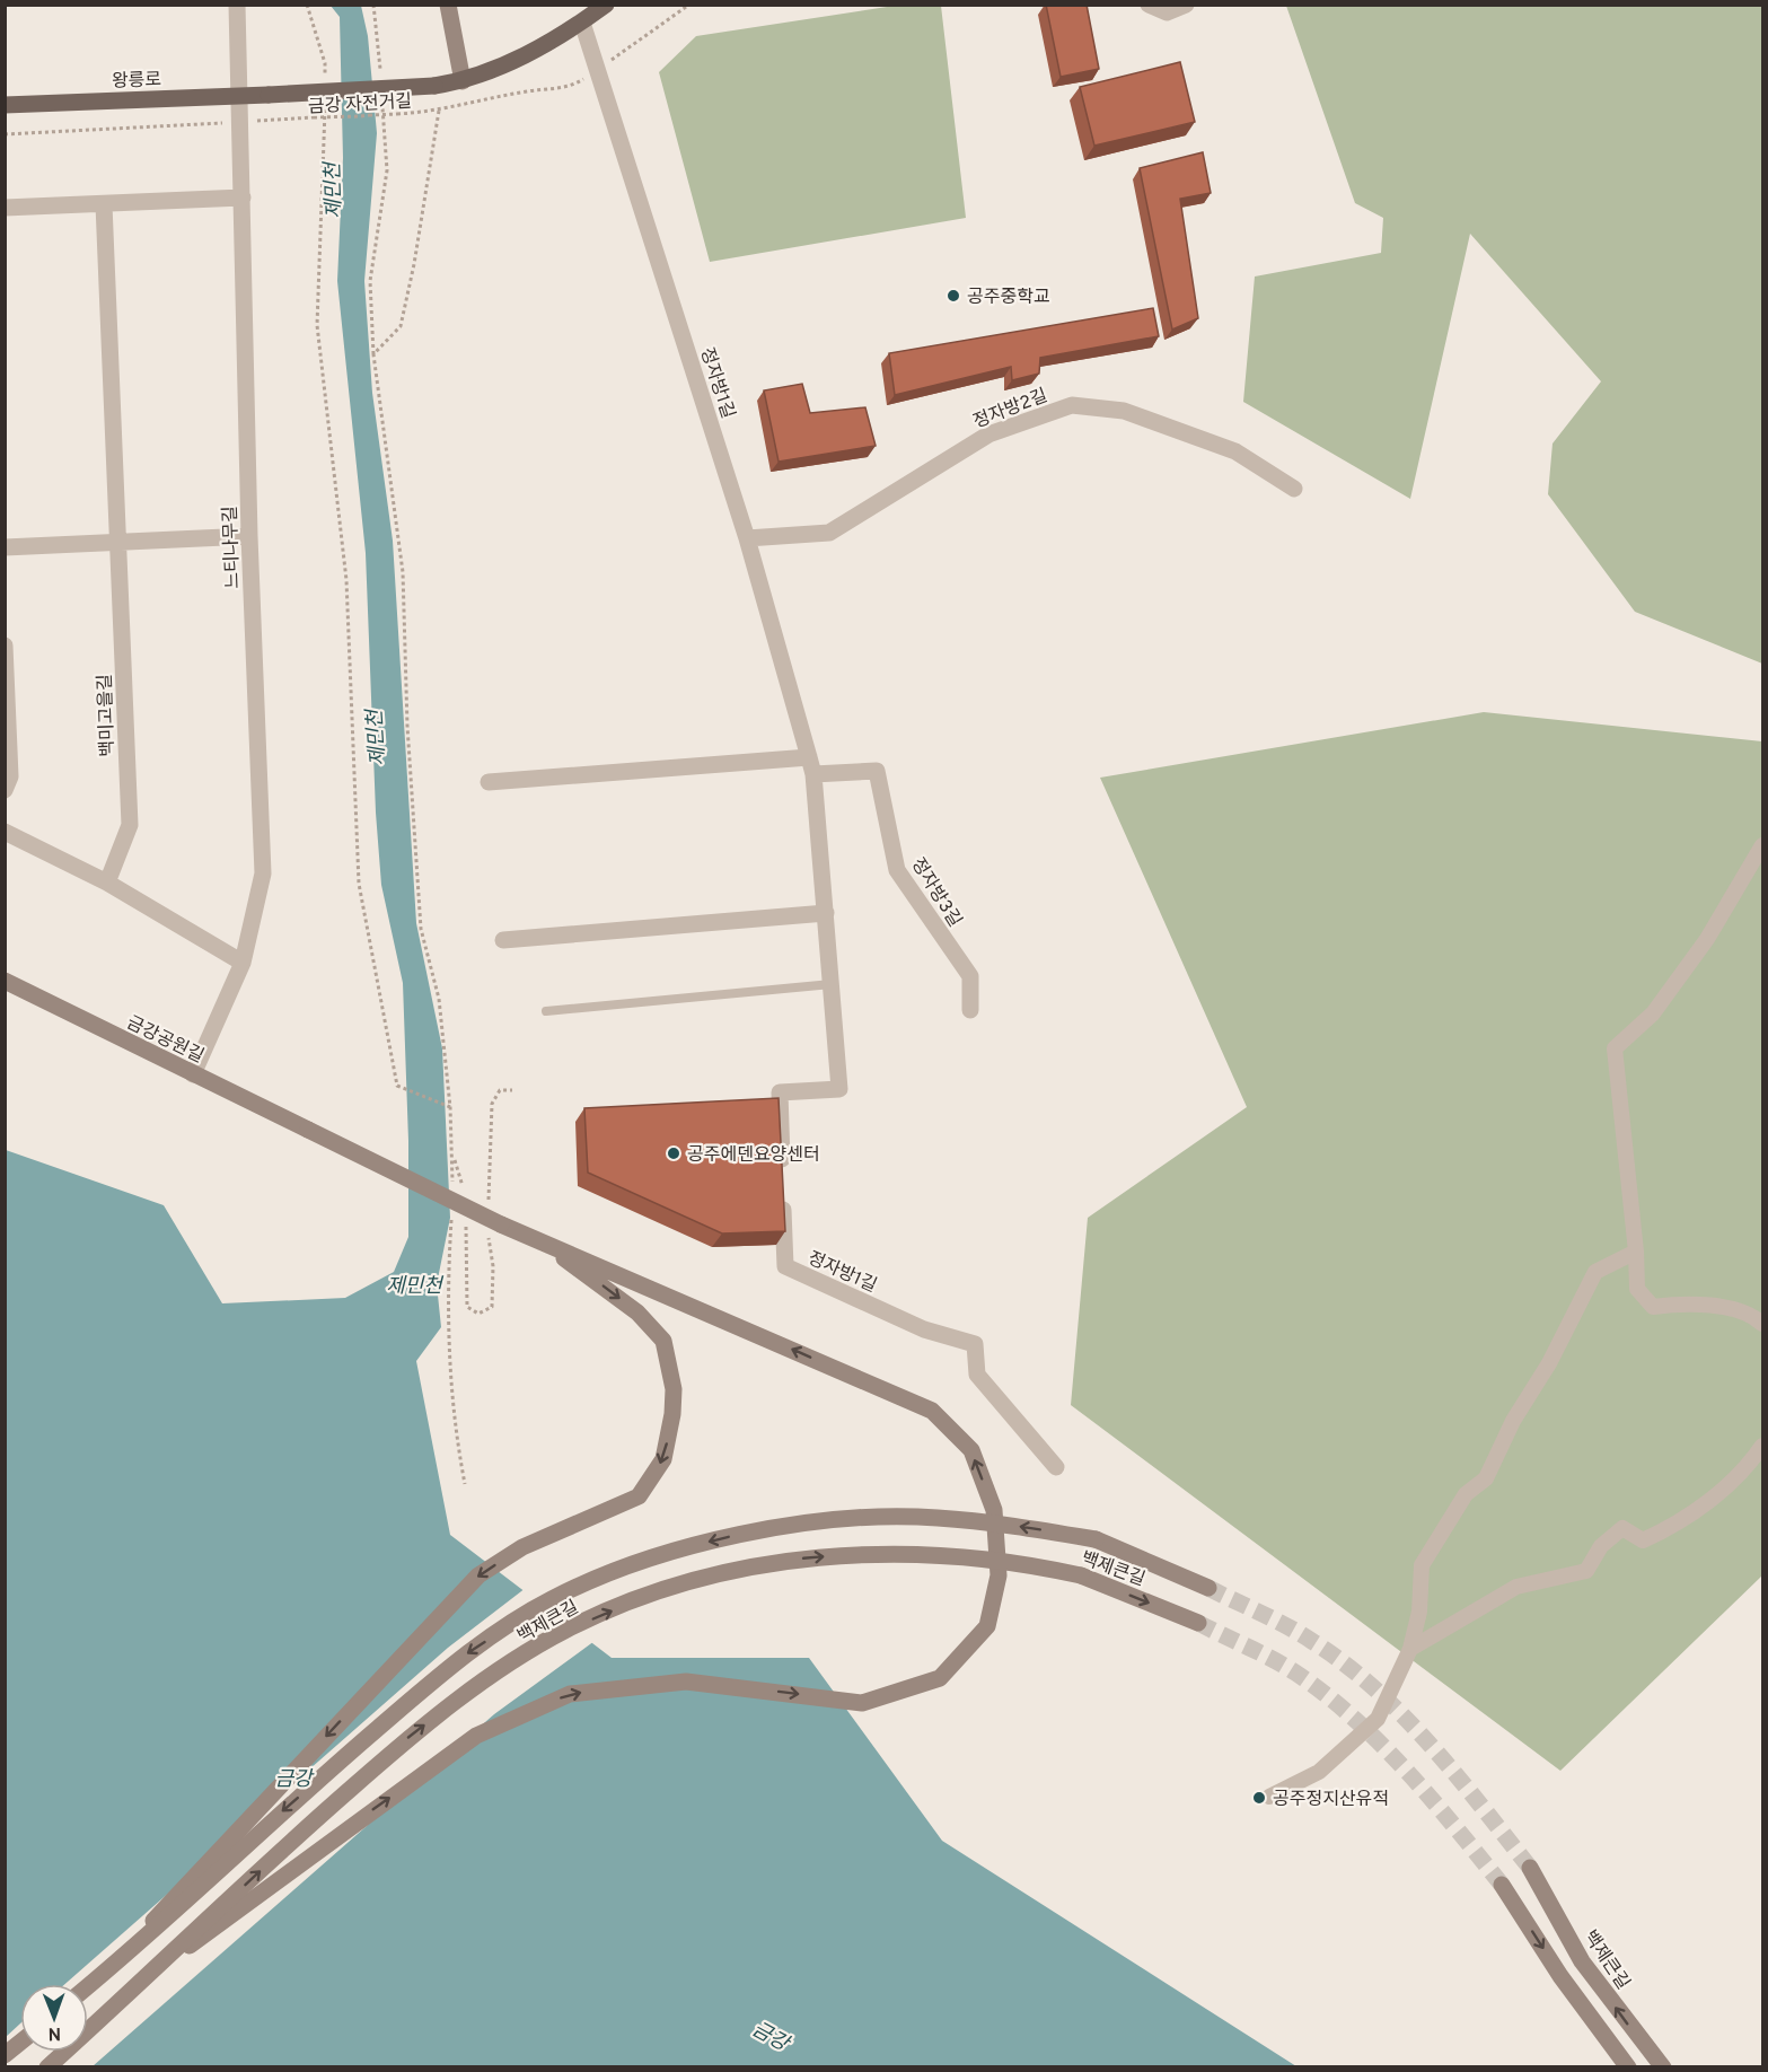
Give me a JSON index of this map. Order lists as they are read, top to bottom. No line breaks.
{"streets":{"main road":["왕릉로","금강공원길","백제큰길"],"street":["정자방1길","정자방2길","느티나무길","백미고을길","정자방3길"],"path":["금강 자전거길"]},"crossings":[["왕릉로","느티나무길"],["금강 자전거길","정자방1길"],["금강 자전거길","느티나무길"],["정자방1길","정자방2길"],["정자방1길","정자방3길"],["느티나무길","금강공원길"]],"water":["제민천","금강"],"places":["공주중학교","공주에덴요양센터","공주정지산유적"],"north":"bottom"}
